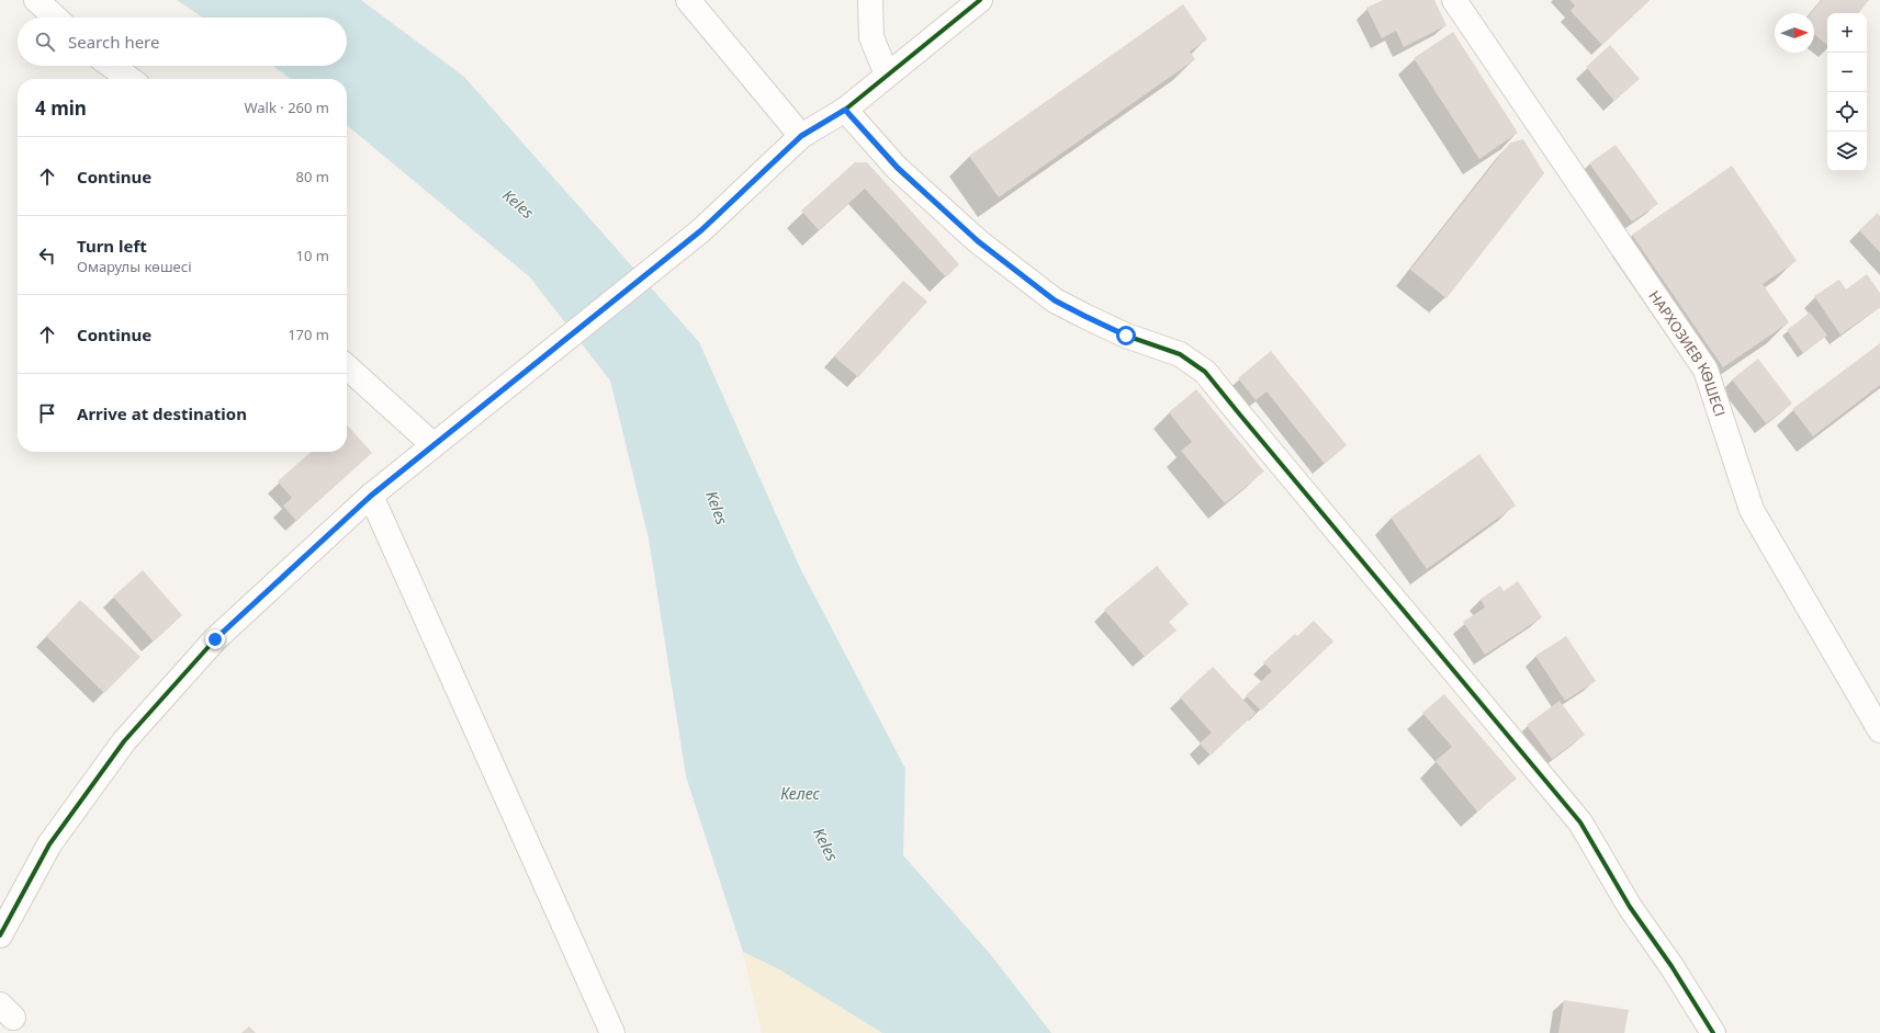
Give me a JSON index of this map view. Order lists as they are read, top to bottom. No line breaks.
{"streets":{"street":["НАРХОЗИЕВ КӨШЕСІ"]},"water":["Keles","Келес"],"north":"right","page":{"map_buttons":["+","−"],"search":"Search here","heading":["4 min","Walk · 260 m"],"list":[["Continue","80 m"],["Turn left","Омарулы көшесі","10 m"],["Continue","170 m"],"Arrive at destination"]}}
